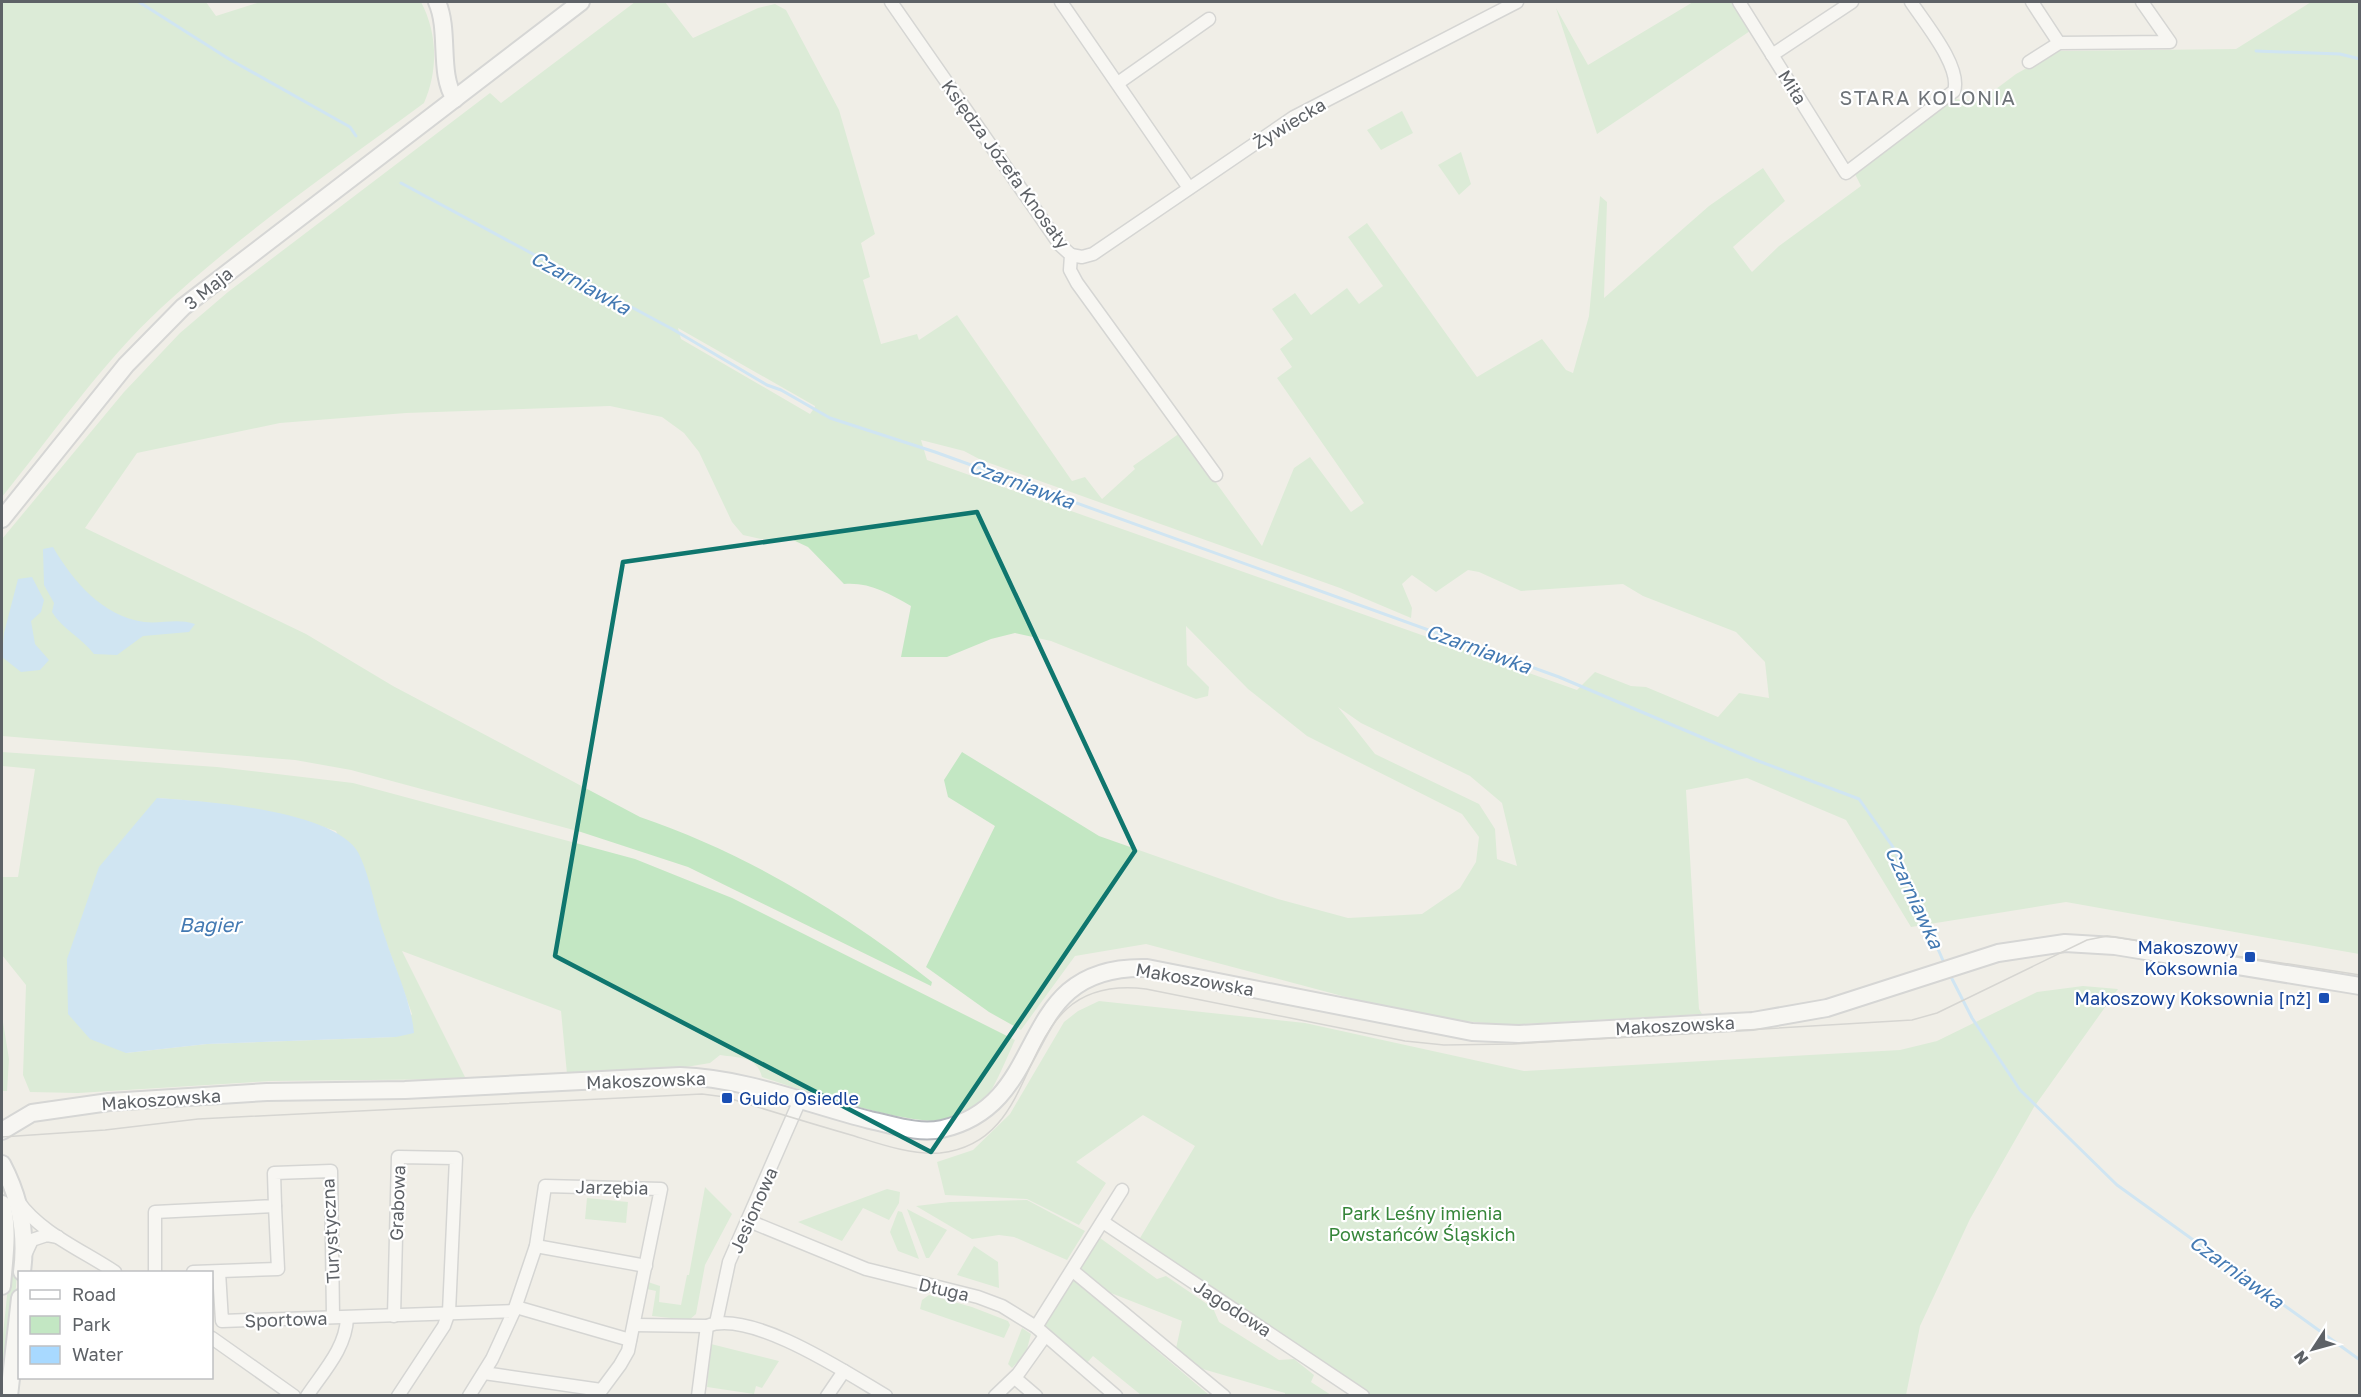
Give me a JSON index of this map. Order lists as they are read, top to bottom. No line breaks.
{"streets":{"main road":["3 Maja","Makoszowska"],"street":["Miła","Żywiecka","Księdza Józefa Knosały","Jarzębia","Grabowa","Jesionowa","Turystyczna","Długa","Jagodowa","Sportowa"]},"crossings":[["Żywiecka","Księdza Józefa Knosały"],["Makoszowska","Jesionowa"],["Jesionowa","Długa"],["Turystyczna","Sportowa"]],"districts":["STARA KOLONIA"],"water":["Czarniawka","Bagier"],"parks":["Park Leśny imienia Powstańców Śląskich"],"places":{"transit":["Makoszowy Koksownia","Makoszowy Koksownia [nż]","Guido Osiedle"]},"legend":["Road","Park","Water"],"north":"bottom left"}
